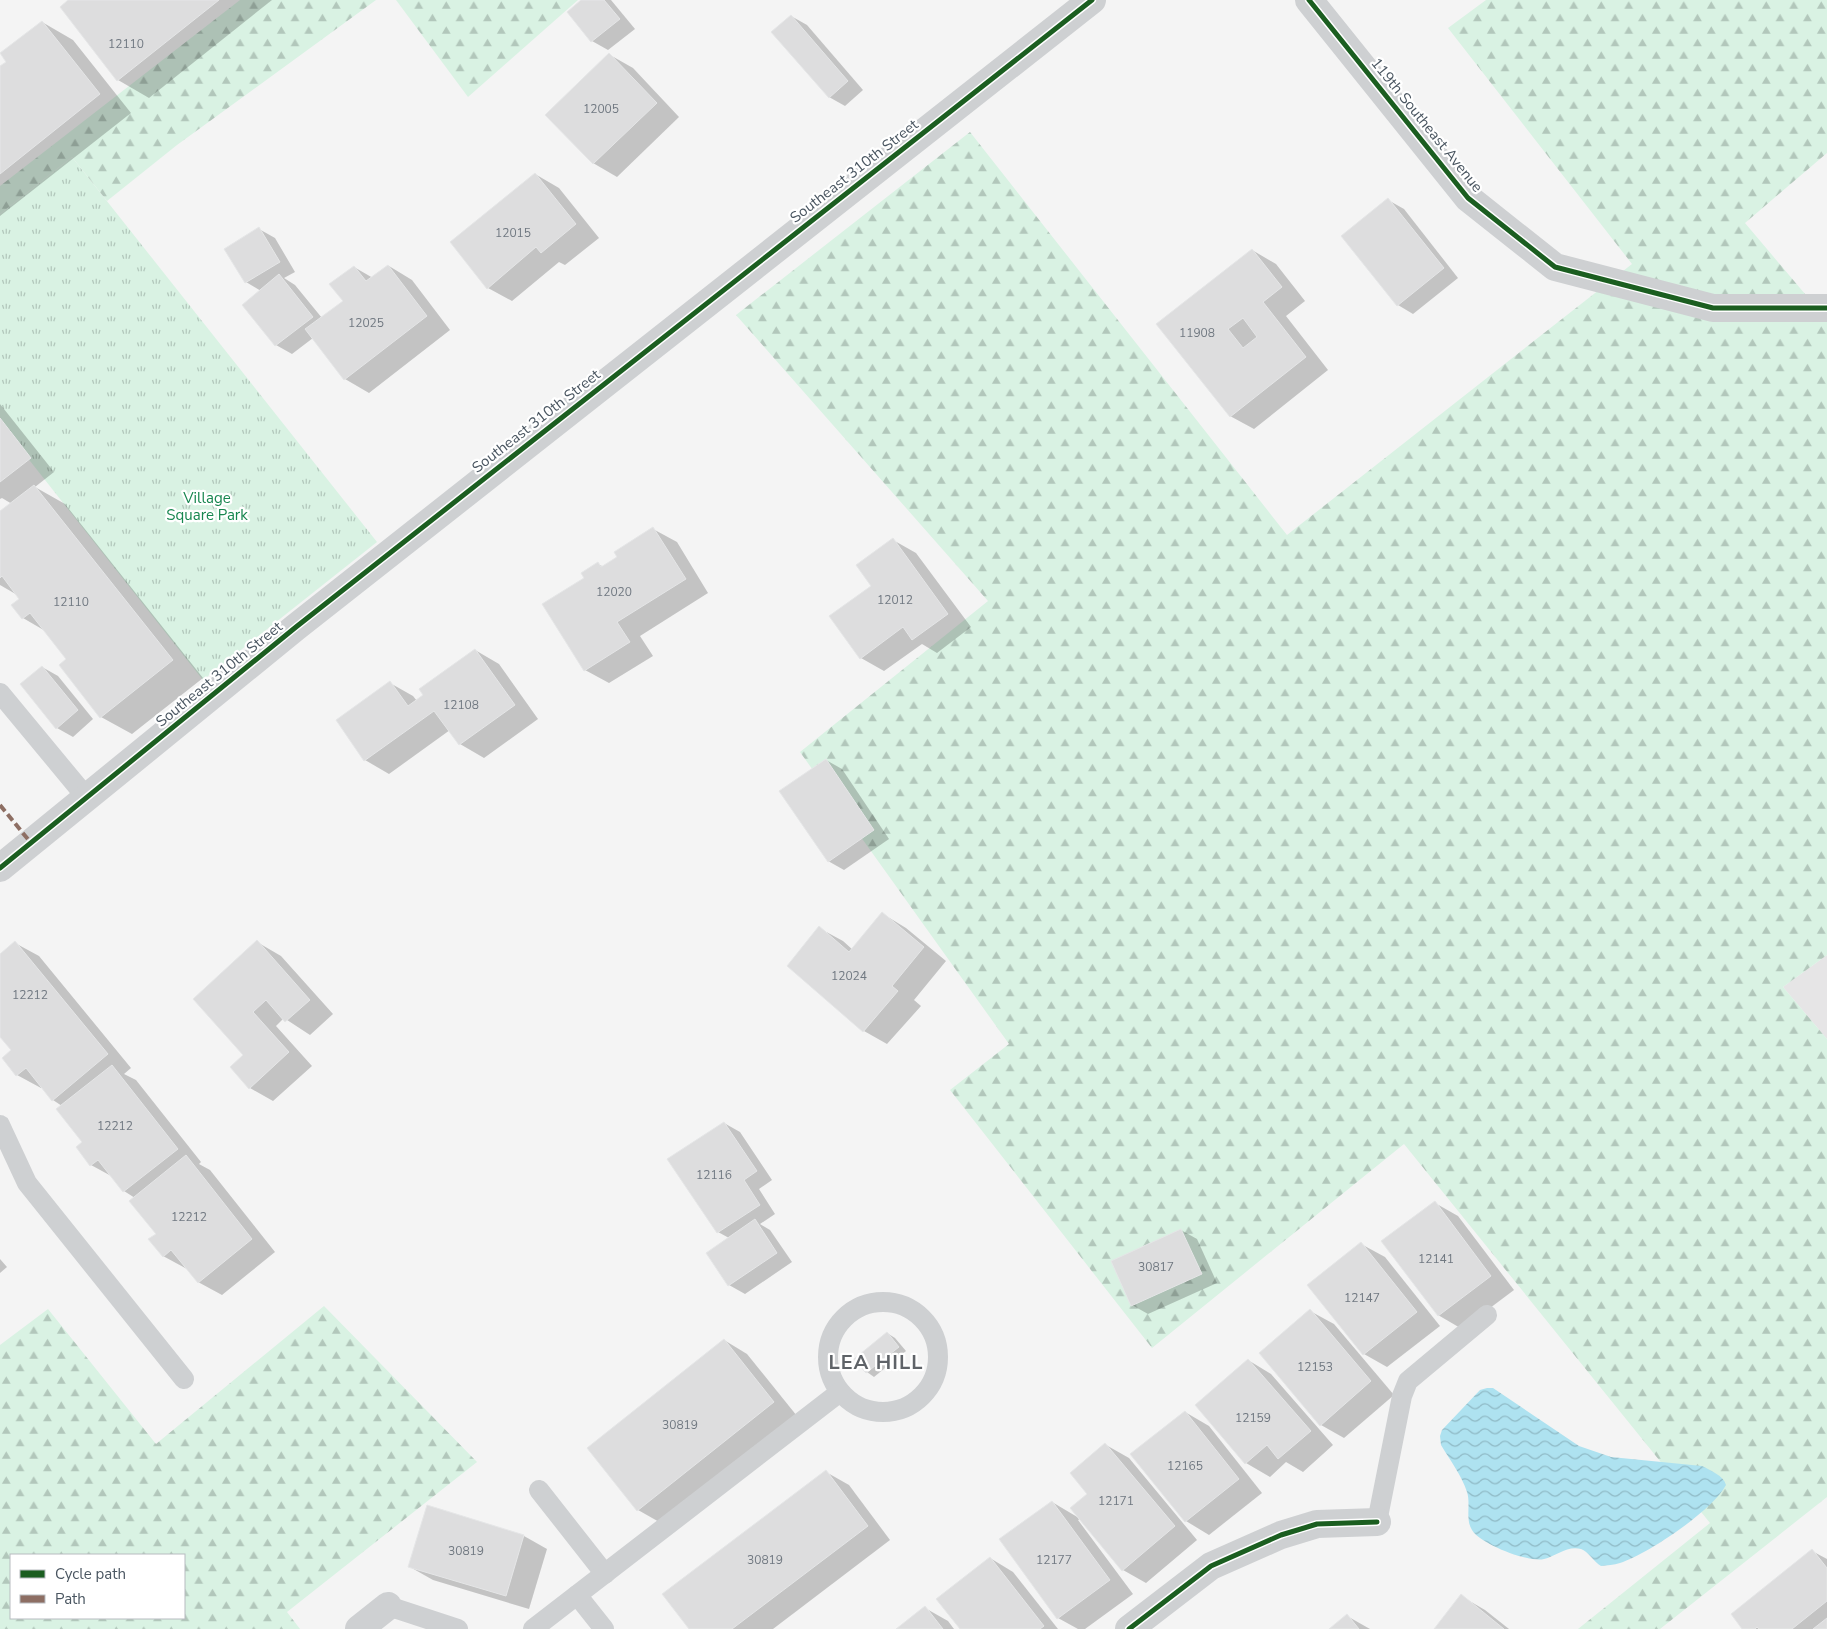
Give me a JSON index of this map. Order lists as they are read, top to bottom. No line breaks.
{"streets":{"street":["119th Southeast Avenue","Southeast 310th Street"]},"districts":["LEA HILL"],"parks":["Village Square Park"],"house_numbers":["12110","12005","12015","12025","11908","12020","12012","12110","12108","12024","12212","12212","12116","12212","12141","30817","12147","12153","12159","30819","12165","12171","30819","30819","12177"],"legend":["Cycle path","Path"]}
